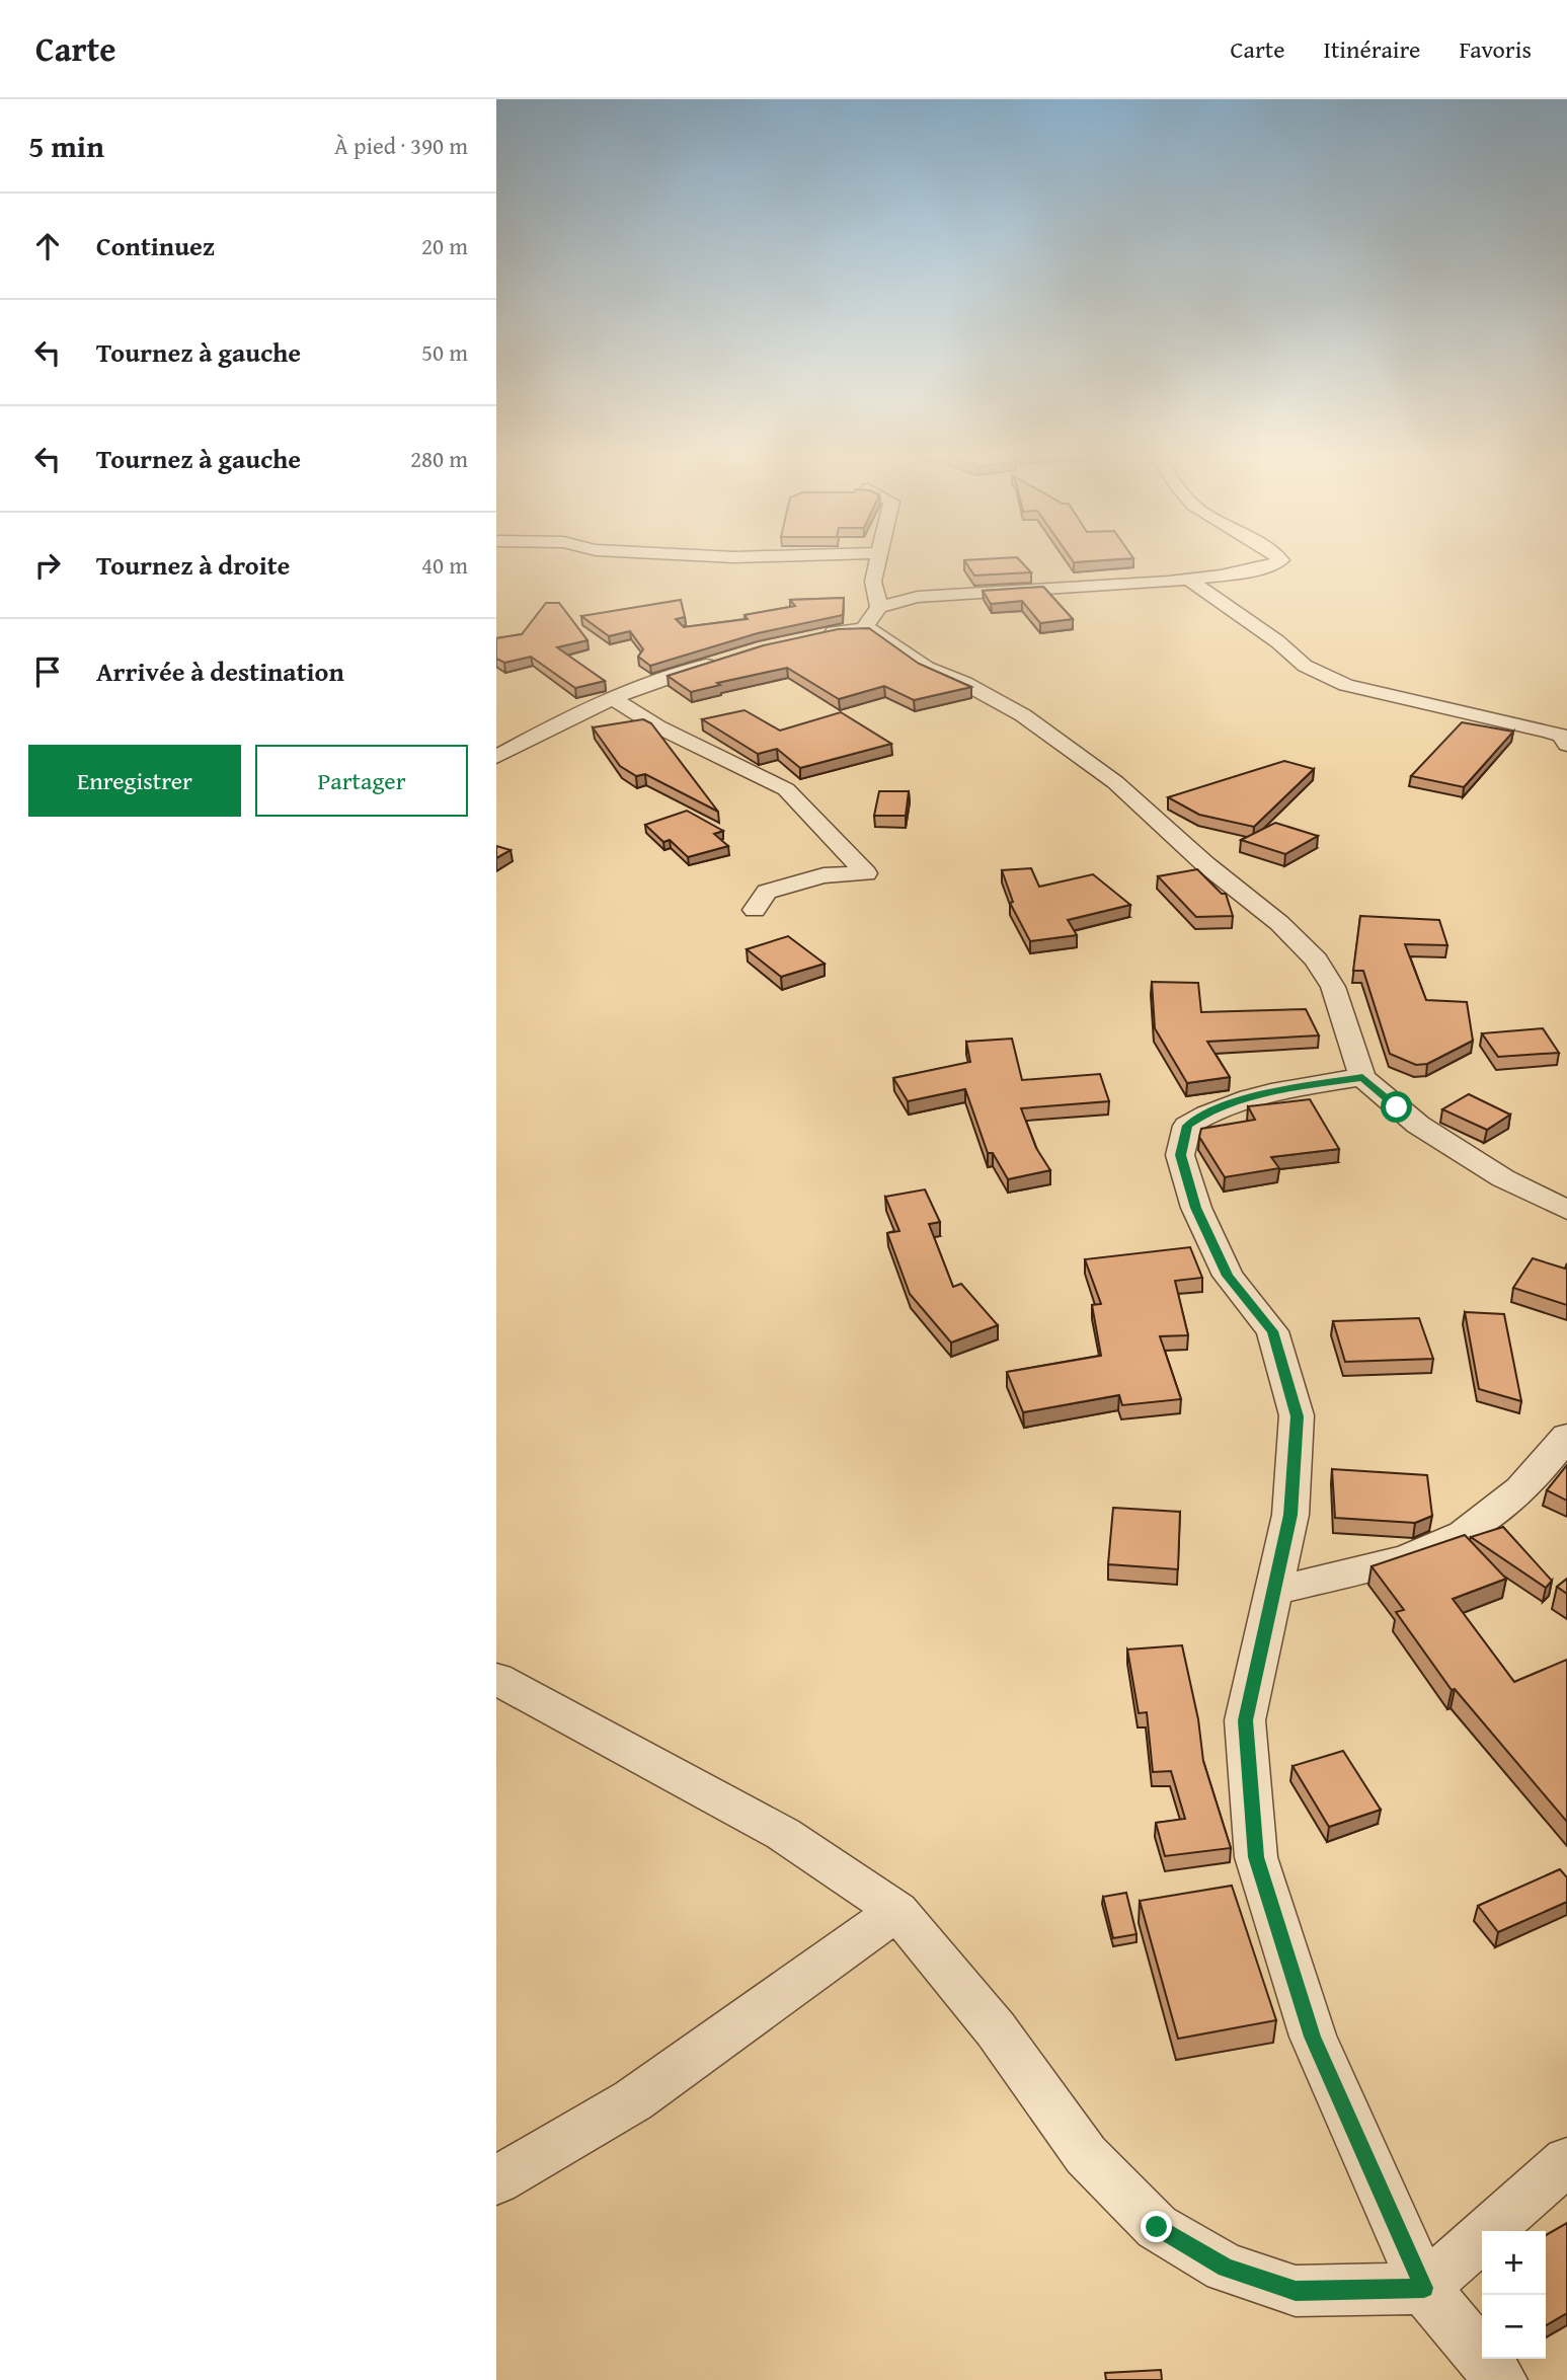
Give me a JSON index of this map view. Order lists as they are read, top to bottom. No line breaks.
{"page":{"header":"Carte","nav":["Carte","Itinéraire","Favoris"],"heading":["5 min","À pied · 390 m"],"list":[["Continuez","20 m"],["Tournez à gauche","50 m"],["Tournez à gauche","280 m"],["Tournez à droite","40 m"],"Arrivée à destination"],"buttons":["Enregistrer","Partager"],"map_buttons":["+","−"]}}
